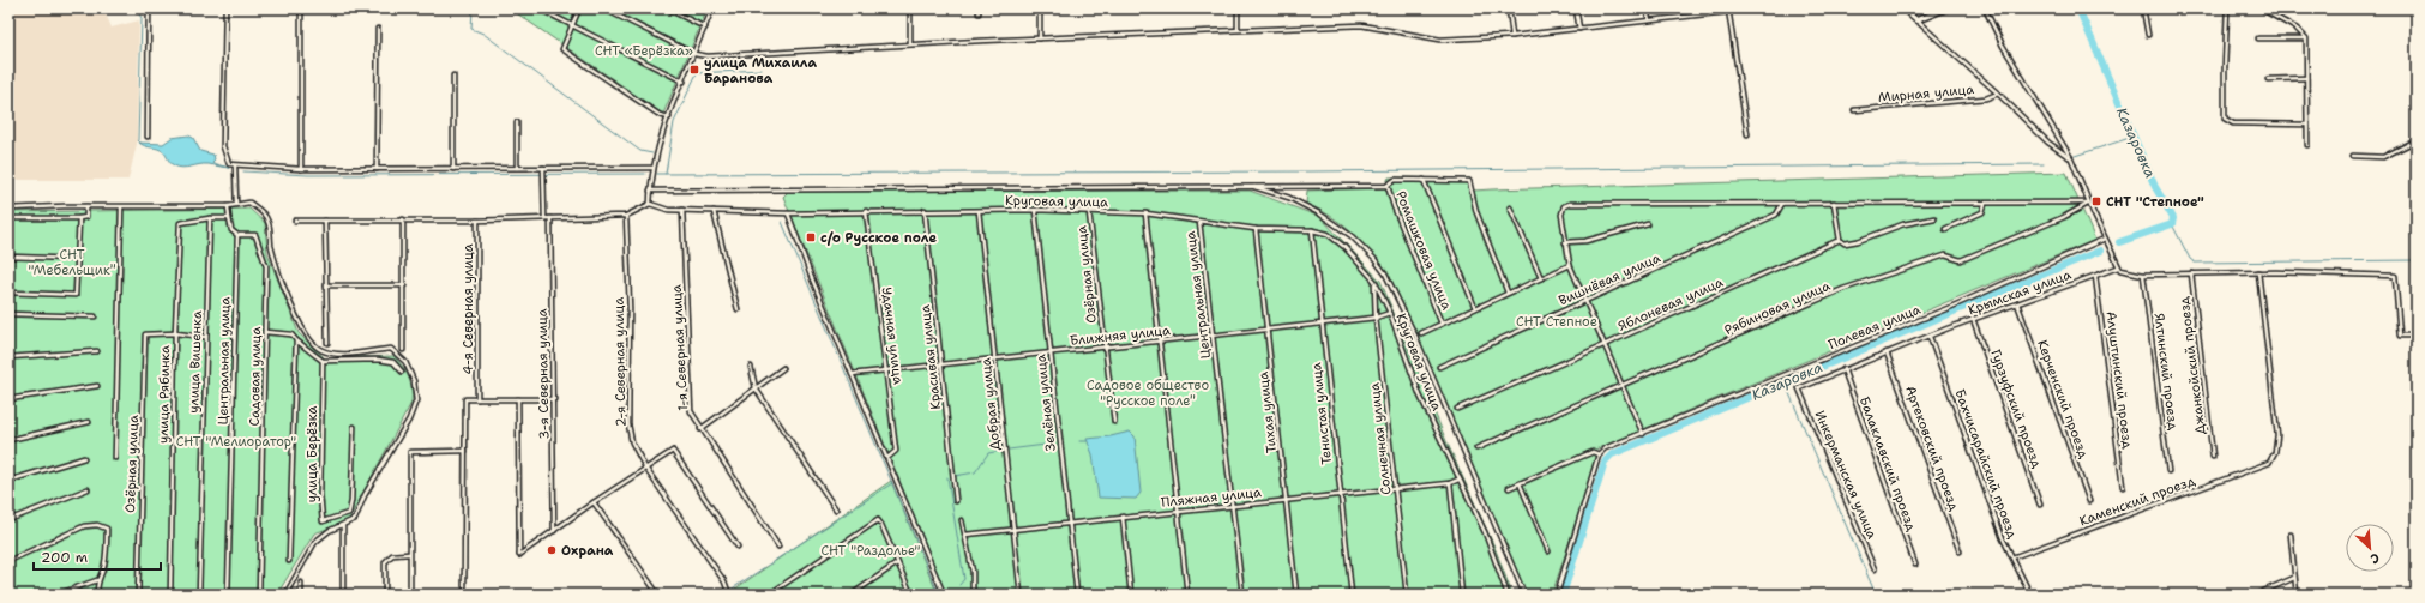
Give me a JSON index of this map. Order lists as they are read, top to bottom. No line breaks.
{"streets":{"street":["Мирная улица","Круговая улица","Ромашковая улица","Озёрная улица","Вишнёвая улица","Крымская улица","Центральная улица","Яблоневая улица","Рябиновая улица","4-я Северная улица","Полевая улица","Удачная улица","Ближняя улица","1-я Северная улица","Красивая улица","улица Вишенка","2-я Северная улица","Джанкойский проезд","Ялтинский проезд","3-я Северная улица","Садовая улица","Алуштинский проезд","улица Рябинка","Керченский проезд","Зелёная улица","Добрая улица","Гурзуфский проезд","Тихая улица","Тенистая улица","Солнечная улица","Артековский проезд","улица Берёзка","Балаклавский проезд","Бахчисарайский проезд","Инкерманская улица","Пляжная улица","Каменский проезд"]},"crossings":[["Круговая улица","Озёрная улица"],["Круговая улица","Центральная улица"],["Круговая улица","Удачная улица"],["Круговая улица","Ближняя улица"],["Круговая улица","1-я Северная улица"],["Круговая улица","Красивая улица"],["Круговая улица","Зелёная улица"],["Круговая улица","Добрая улица"],["Круговая улица","Тихая улица"],["Круговая улица","Тенистая улица"],["Круговая улица","Солнечная улица"],["Круговая улица","Пляжная улица"],["Озёрная улица","Ближняя улица"],["Озёрная улица","улица Рябинка"],["Крымская улица","Алуштинский проезд"],["Крымская улица","Керченский проезд"],["Крымская улица","Гурзуфский проезд"],["Крымская улица","Артековский проезд"],["Крымская улица","Балаклавский проезд"],["Крымская улица","Бахчисарайский проезд"],["Крымская улица","Инкерманская улица"],["Центральная улица","Ближняя улица"],["Центральная улица","Садовая улица"],["Центральная улица","Пляжная улица"],["Удачная улица","Ближняя улица"],["Ближняя улица","Красивая улица"],["Ближняя улица","Зелёная улица"],["Ближняя улица","Добрая улица"],["Ближняя улица","Тихая улица"],["Ближняя улица","Тенистая улица"],["Ближняя улица","Солнечная улица"],["улица Вишенка","улица Рябинка"],["Зелёная улица","Пляжная улица"],["Добрая улица","Пляжная улица"],["Тихая улица","Пляжная улица"],["Тенистая улица","Пляжная улица"],["Солнечная улица","Пляжная улица"],["Бахчисарайский проезд","Каменский проезд"]],"water":["Казаровка"],"parks":["СНТ «Берёзка»","СНТ \"Мебельщик\"","СНТ Степное","Садовое общество \"Русское поле\"","СНТ \"Мелиоратор\"","СНТ \"Раздолье\""],"places":{"transit":["улица Михаила Баранова","СНТ \"Степное\"","с/о Русское поле"],"other":["Охрана"]},"scale_bar":"200 m","north":"bottom right"}
